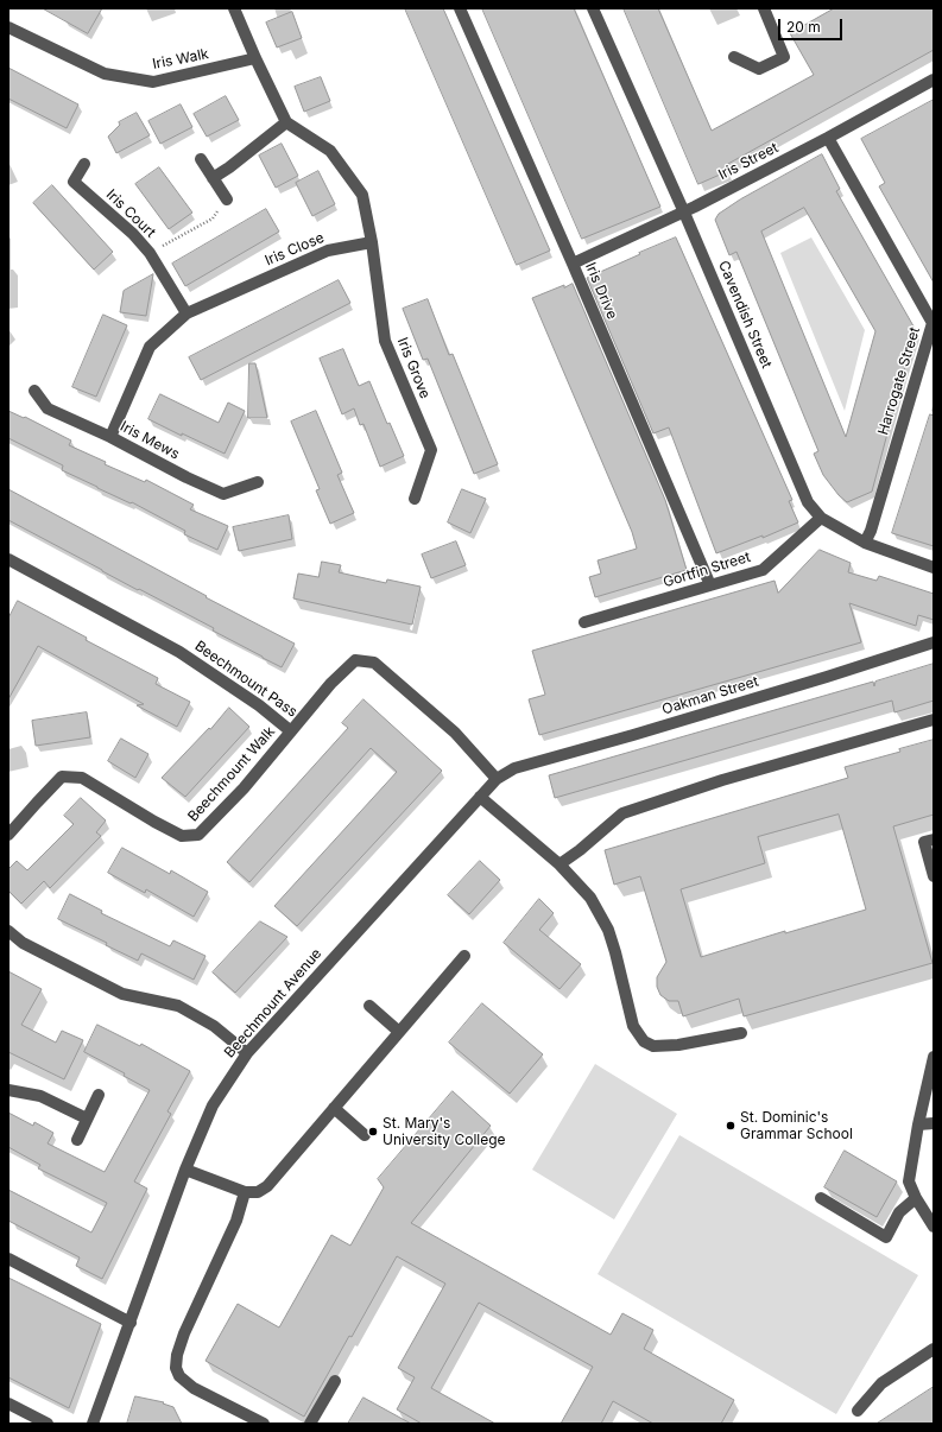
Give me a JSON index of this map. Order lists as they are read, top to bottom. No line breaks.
{"streets":{"street":["Iris Walk","Iris Street","Iris Court","Iris Close","Iris Drive","Cavendish Street","Iris Grove","Harrogate Street","Iris Mews","Gortfin Street","Beechmount Pass","Oakman Street","Beechmount Walk","Beechmount Avenue"]},"crossings":[["Iris Street","Iris Drive"],["Iris Street","Cavendish Street"],["Iris Street","Harrogate Street"],["Iris Court","Iris Close"],["Iris Close","Iris Grove"],["Iris Close","Iris Mews"],["Iris Drive","Gortfin Street"],["Cavendish Street","Harrogate Street"],["Cavendish Street","Gortfin Street"],["Beechmount Pass","Oakman Street"],["Beechmount Pass","Beechmount Walk"],["Beechmount Pass","Beechmount Avenue"],["Oakman Street","Beechmount Avenue"]],"places":["St. Dominic's Grammar School","St. Mary's University College"],"scale_bar":"20 m"}
